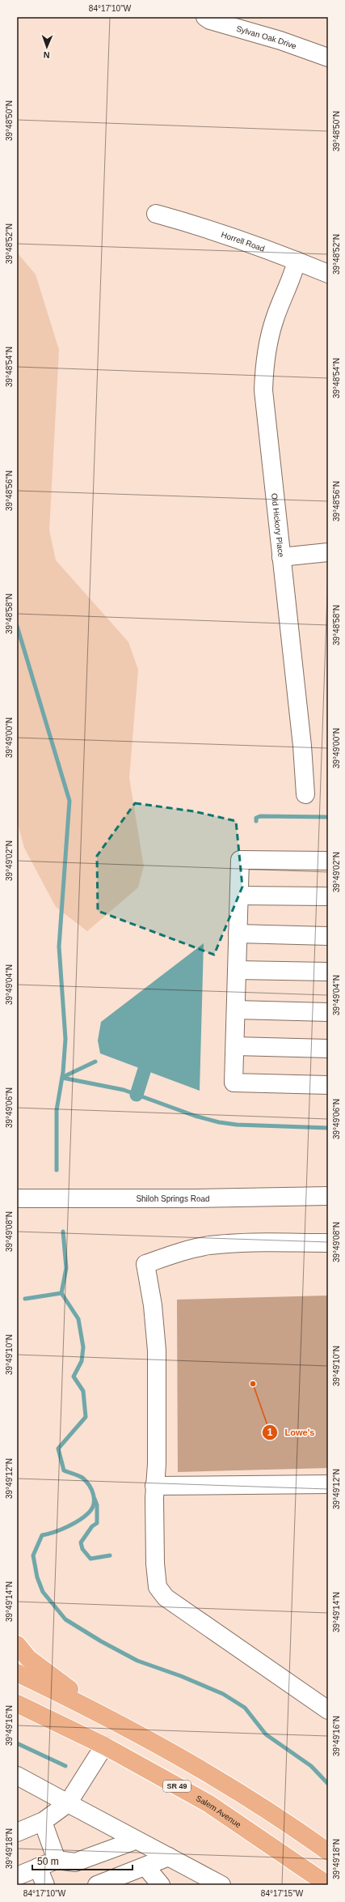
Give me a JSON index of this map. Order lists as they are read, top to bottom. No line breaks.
{"streets":{"highway":["SR 49","Salem Avenue"],"street":["Sylvan Oak Drive","Horrell Road","Old Hickory Place","Shiloh Springs Road"]},"crossings":[["Horrell Road","Old Hickory Place"]],"places":["Lowe's"],"scale_bar":"50 m","north":"bottom","coordinates":["84°17'10\"W","39°48'50\"N","39°48'52\"N","39°48'54\"N","39°48'56\"N","39°48'58\"N","39°49'00\"N","39°49'02\"N","39°49'04\"N","39°49'06\"N","39°49'08\"N","39°49'10\"N","39°49'12\"N","39°49'14\"N","39°49'16\"N","39°49'18\"N","84°17'15\"W"]}
